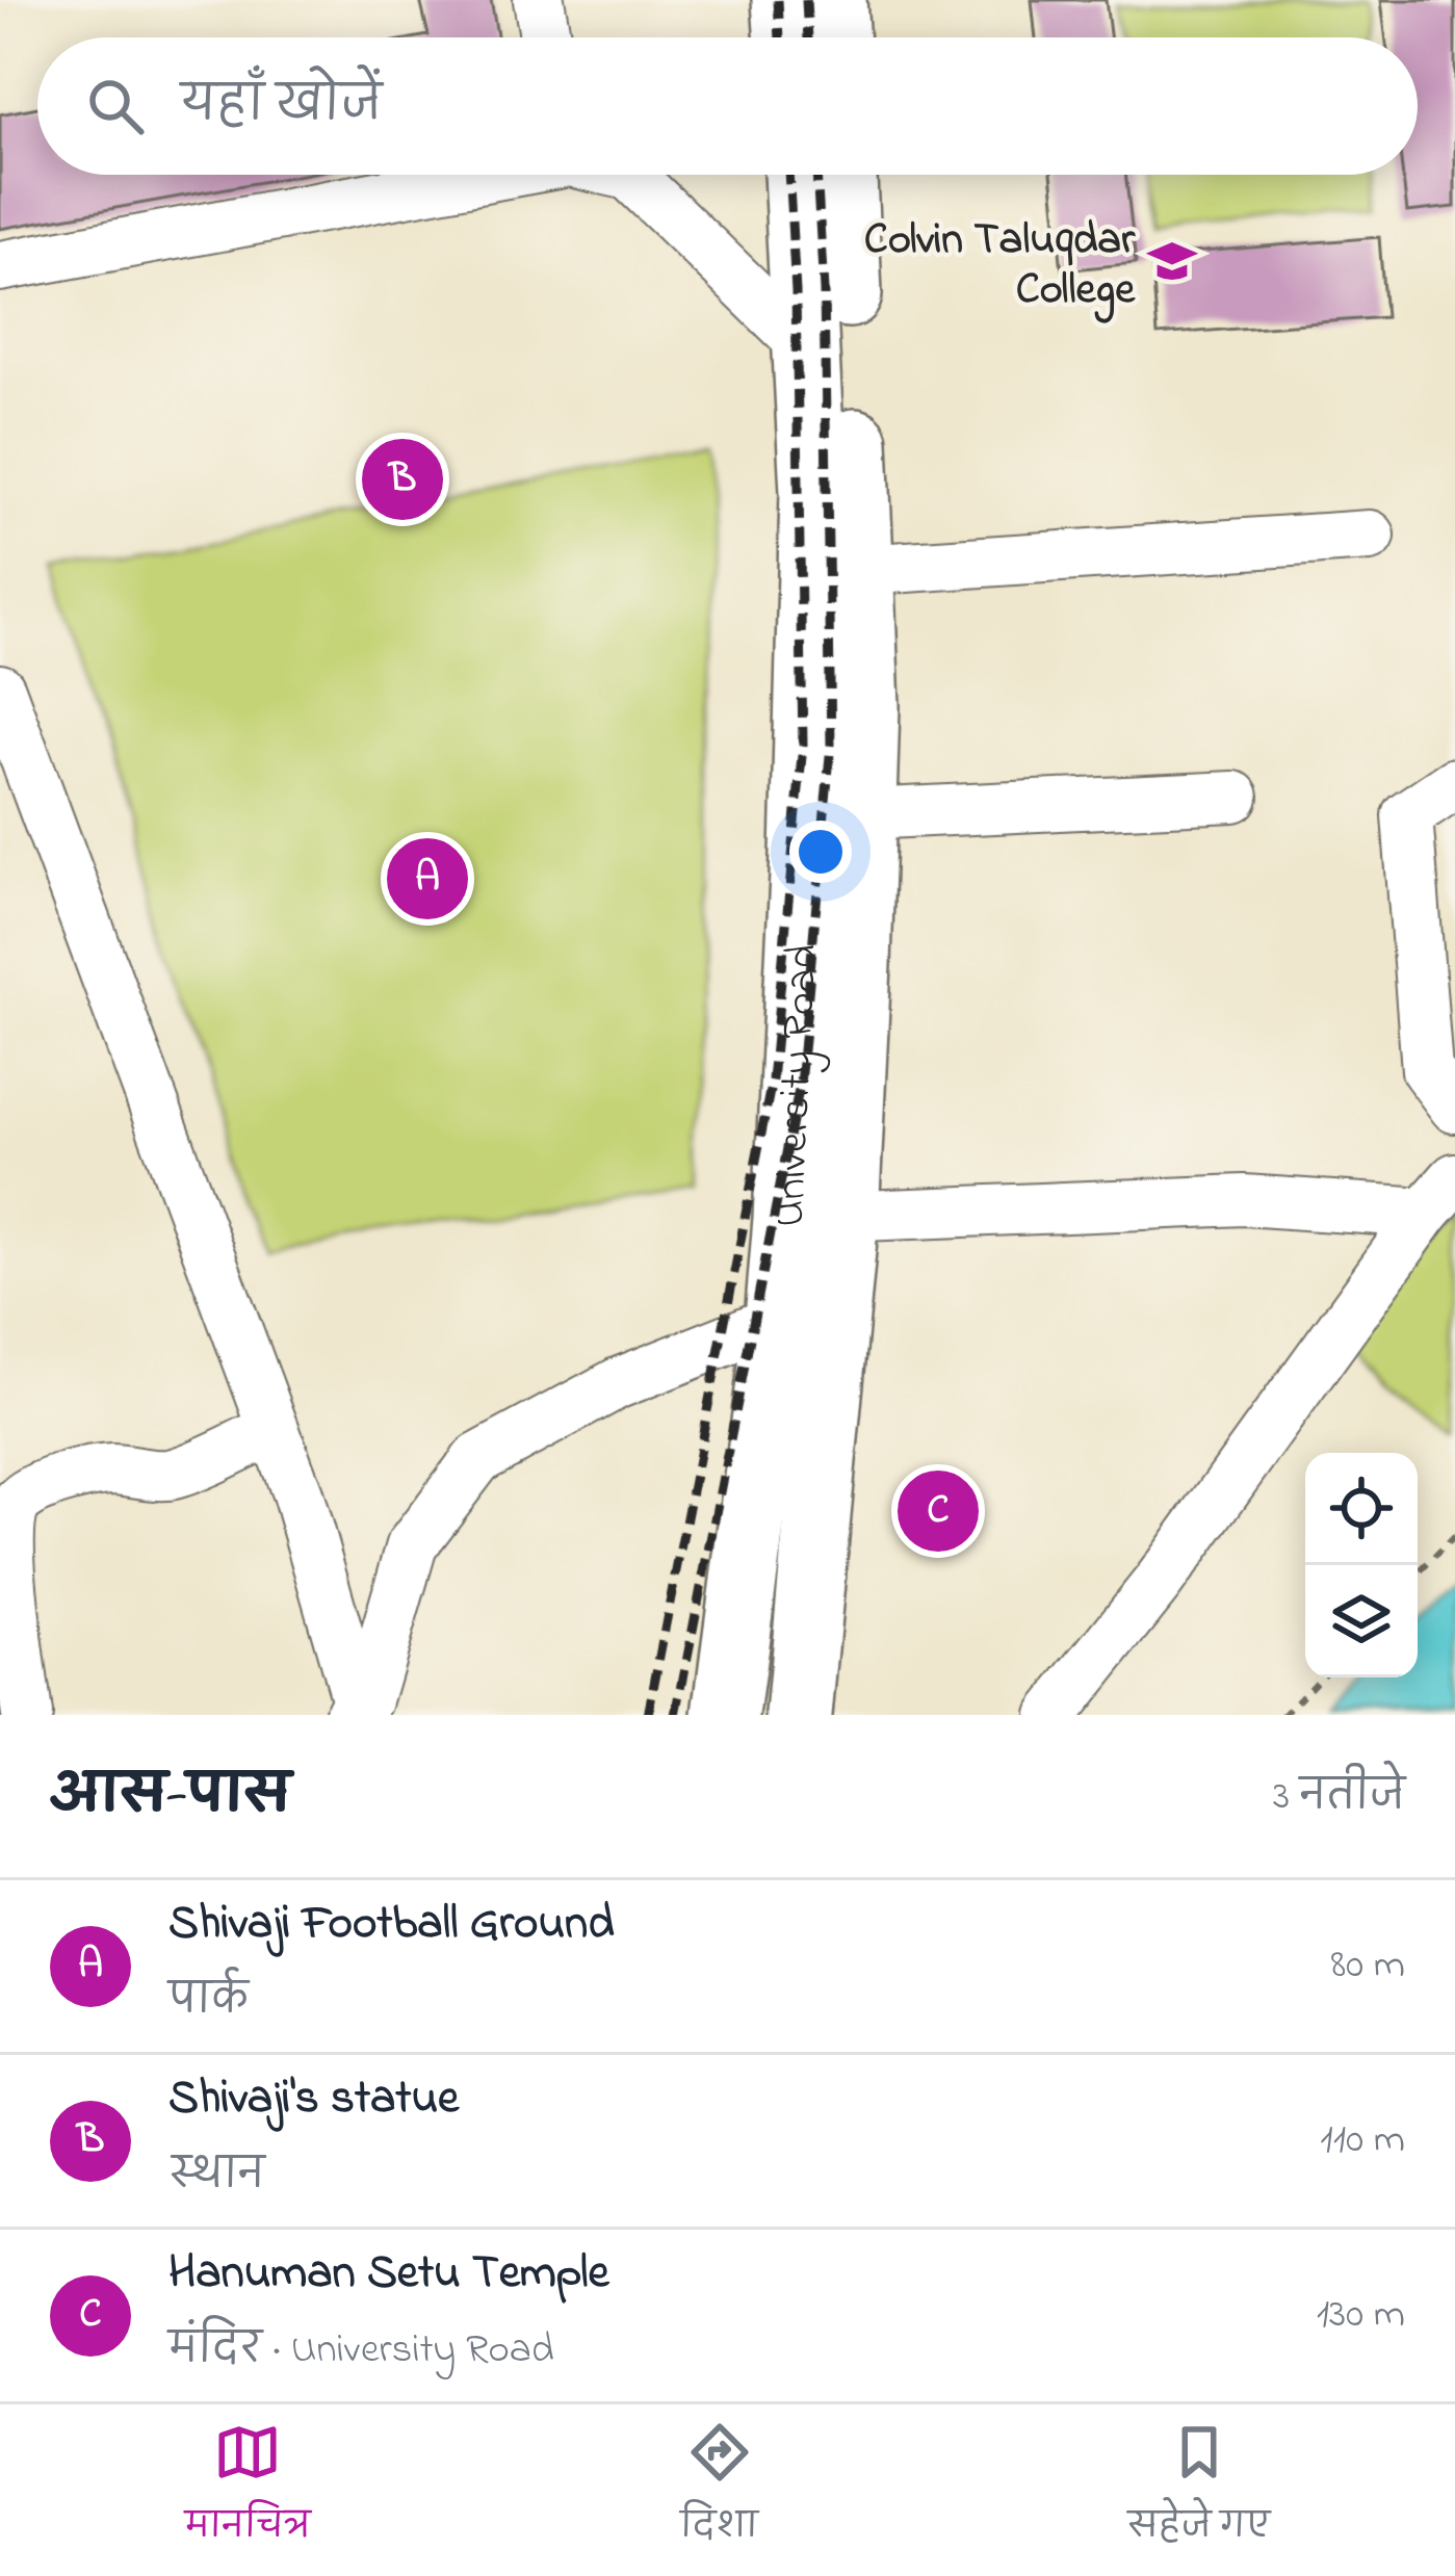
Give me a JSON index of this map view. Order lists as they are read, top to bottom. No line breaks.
{"streets":{"main road":["University Road"]},"places":{"school or university":["Colvin Taluqdar College"]},"page":{"search":"यहाँ खोजें","pins":["B","A","C"],"heading":["आस-पास","3 नतीजे"],"list":[{"mark":"A","name":"Shivaji Football Ground","note":"पार्क","value":"80 m"},{"mark":"B","name":"Shivaji's statue","note":"स्थान","value":"110 m"},{"mark":"C","name":"Hanuman Setu Temple","note":"मंदिर · University Road","value":"130 m"}],"nav":["मानचित्र","दिशा","सहेजे गए"]}}
